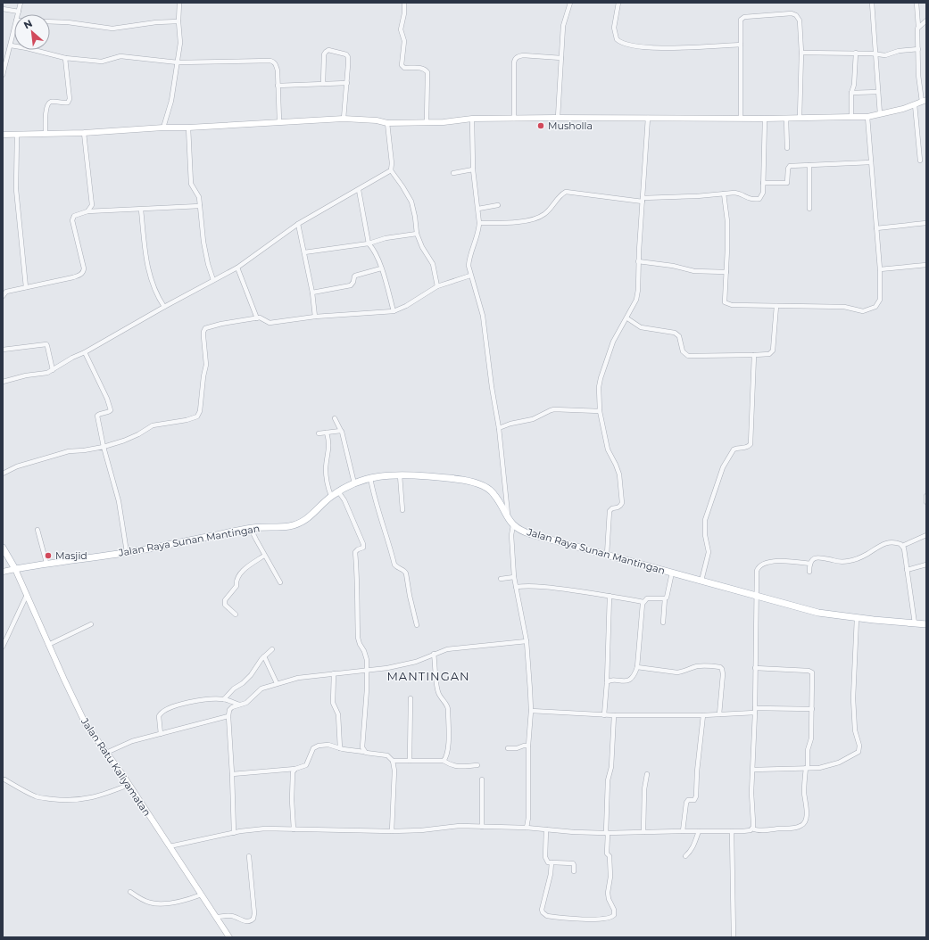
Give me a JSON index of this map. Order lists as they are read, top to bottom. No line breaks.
{"streets":{"main road":["Jalan Raya Sunan Mantingan","Jalan Ratu Kaliyamatan"]},"crossings":[["Jalan Raya Sunan Mantingan","Jalan Ratu Kaliyamatan"]],"districts":["MANTINGAN"],"places":["Musholla","Masjid"],"north":"top left"}
